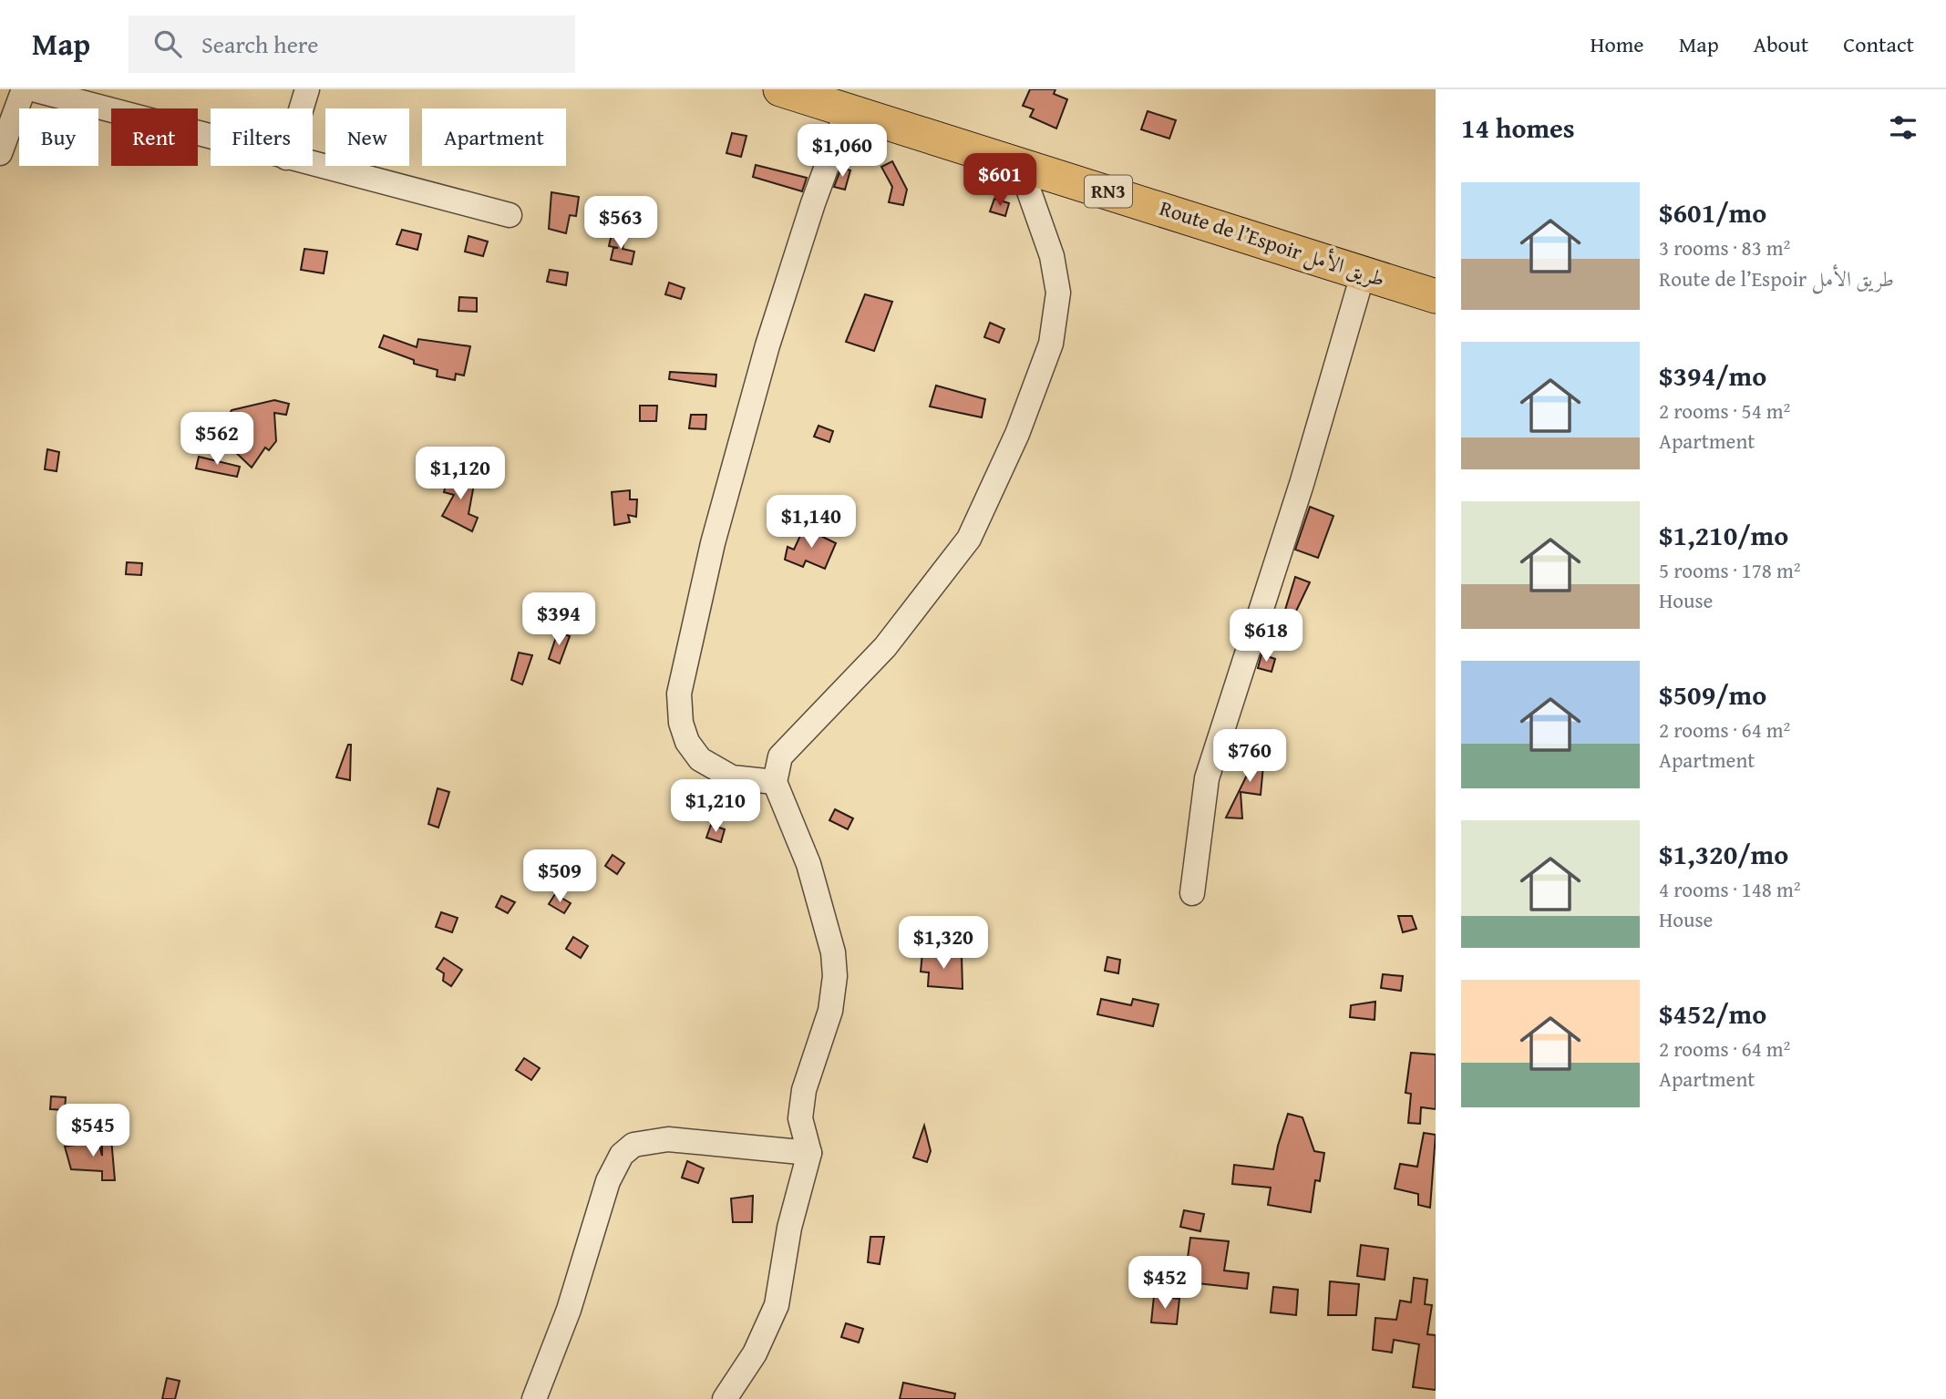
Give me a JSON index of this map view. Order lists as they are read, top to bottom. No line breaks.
{"streets":{"highway":["RN3","Route de l’Espoir طريق الأمل"]},"page":{"header":"Map","search":"Search here","nav":["Home","Map","About","Contact"],"heading":"14 homes","chip":["Buy","Rent","Filters","New","Apartment"],"price":["$1,060","$601","$563","$562","$1,120","$1,140","$394","$618","$760","$1,210","$509","$1,320","$545","$452"],"list":[{"name":"$601/mo","note":"3 rooms · 83 m² · Route de l’Espoir طريق الأمل"},{"name":"$394/mo","note":"2 rooms · 54 m² · Apartment"},{"name":"$1,210/mo","note":"5 rooms · 178 m² · House"},{"name":"$509/mo","note":"2 rooms · 64 m² · Apartment"},{"name":"$1,320/mo","note":"4 rooms · 148 m² · House"},{"name":"$452/mo","note":"2 rooms · 64 m² · Apartment"}]}}
